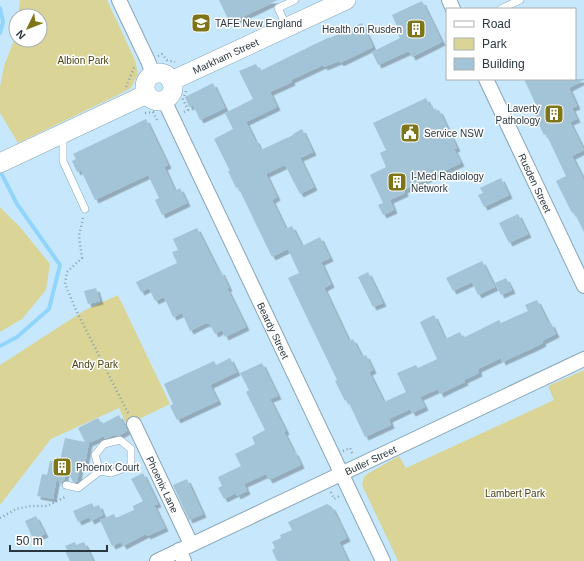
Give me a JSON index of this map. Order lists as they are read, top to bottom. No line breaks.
{"streets":{"street":["Markham Street","Rusden Street","Beardy Street","Butler Street","Phoenix Lane"]},"crossings":[["Beardy Street","Butler Street"],["Butler Street","Phoenix Lane"]],"parks":["Albion Park","Andy Park","Lambert Park"],"places":{"school or university":["TAFE New England"],"building":["Health on Rusden","Laverty Pathology","I-Med Radiology Network","Phoenix Court"],"public building":["Service NSW"]},"legend":["Road","Park","Building"],"scale_bar":"50 m","north":"bottom left"}
